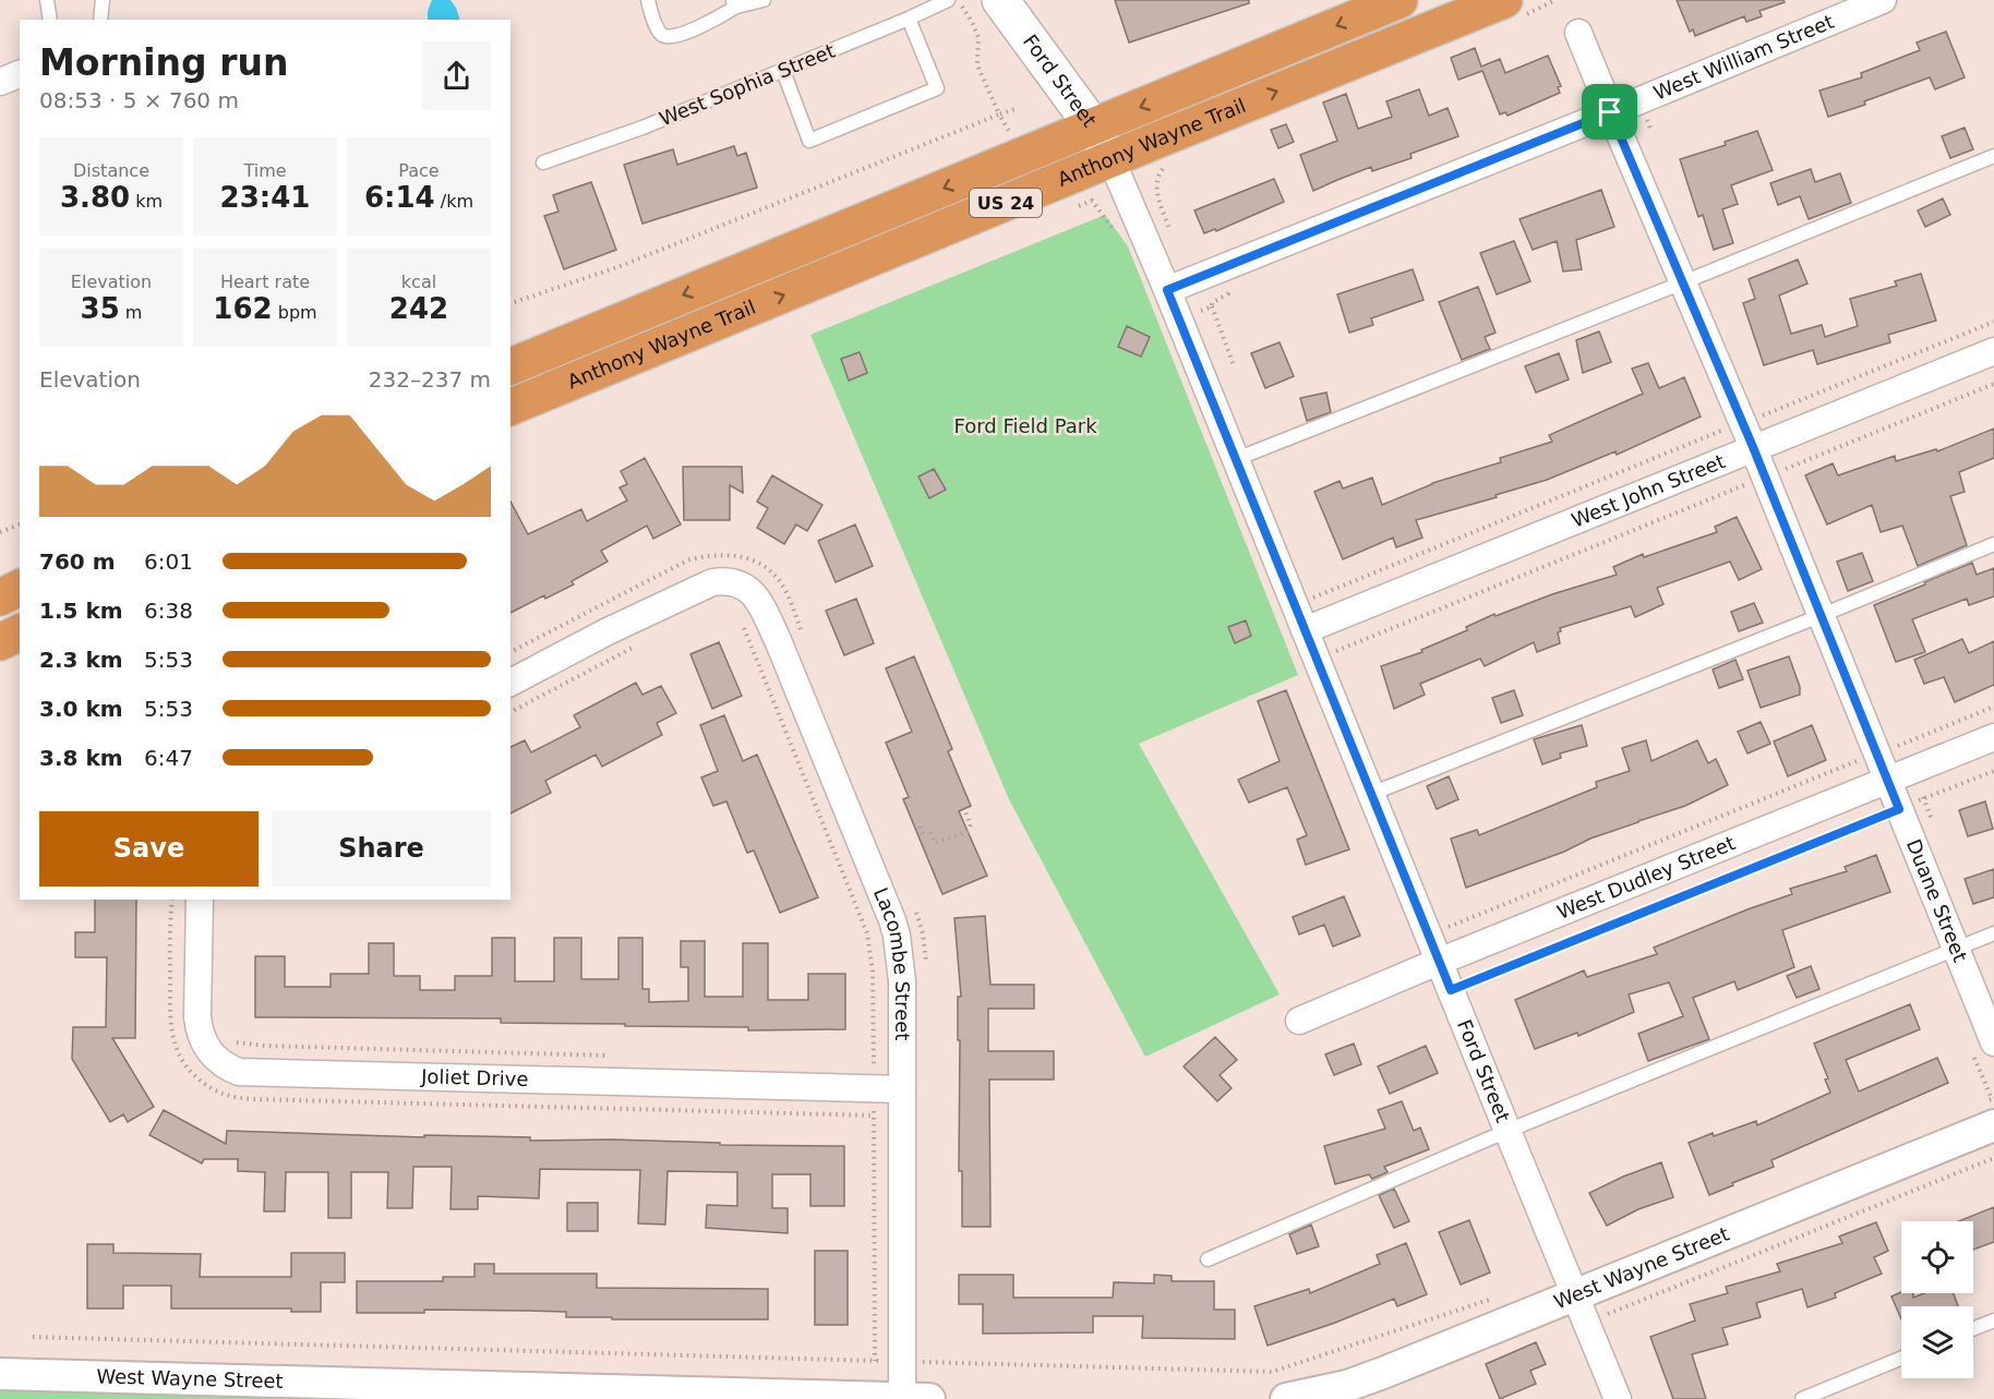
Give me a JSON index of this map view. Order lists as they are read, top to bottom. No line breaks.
{"streets":{"highway":["Anthony Wayne Trail","US 24"],"main road":["Ford Street"],"street":["West William Street","West John Street","West Dudley Street","Duane Street","Lacombe Street","Joliet Drive","West Wayne Street"],"lane":["West Sophia Street"]},"crossings":[["West William Street","Ford Street"],["West William Street","Duane Street"],["Ford Street","Anthony Wayne Trail"],["Ford Street","West John Street"],["Ford Street","West Dudley Street"],["Ford Street","West Wayne Street"],["West John Street","Duane Street"],["West Dudley Street","Duane Street"],["Lacombe Street","Joliet Drive"],["Lacombe Street","West Wayne Street"]],"parks":["Ford Field Park"],"page":{"heading":["Morning run","08:53 · 5 × 760 m"],"stats":[["Distance","3.80 km"],["Time","23:41"],["Pace","6:14 /km"],["Elevation","35 m"],["Heart rate","162 bpm"],["kcal","242"]],"chart":["Elevation","232–237 m"],"list":[{"name":"760 m","note":"6:01"},{"name":"1.5 km","note":"6:38"},{"name":"2.3 km","note":"5:53"},{"name":"3.0 km","note":"5:53"},{"name":"3.8 km","note":"6:47"}],"buttons":["Save","Share"]}}
